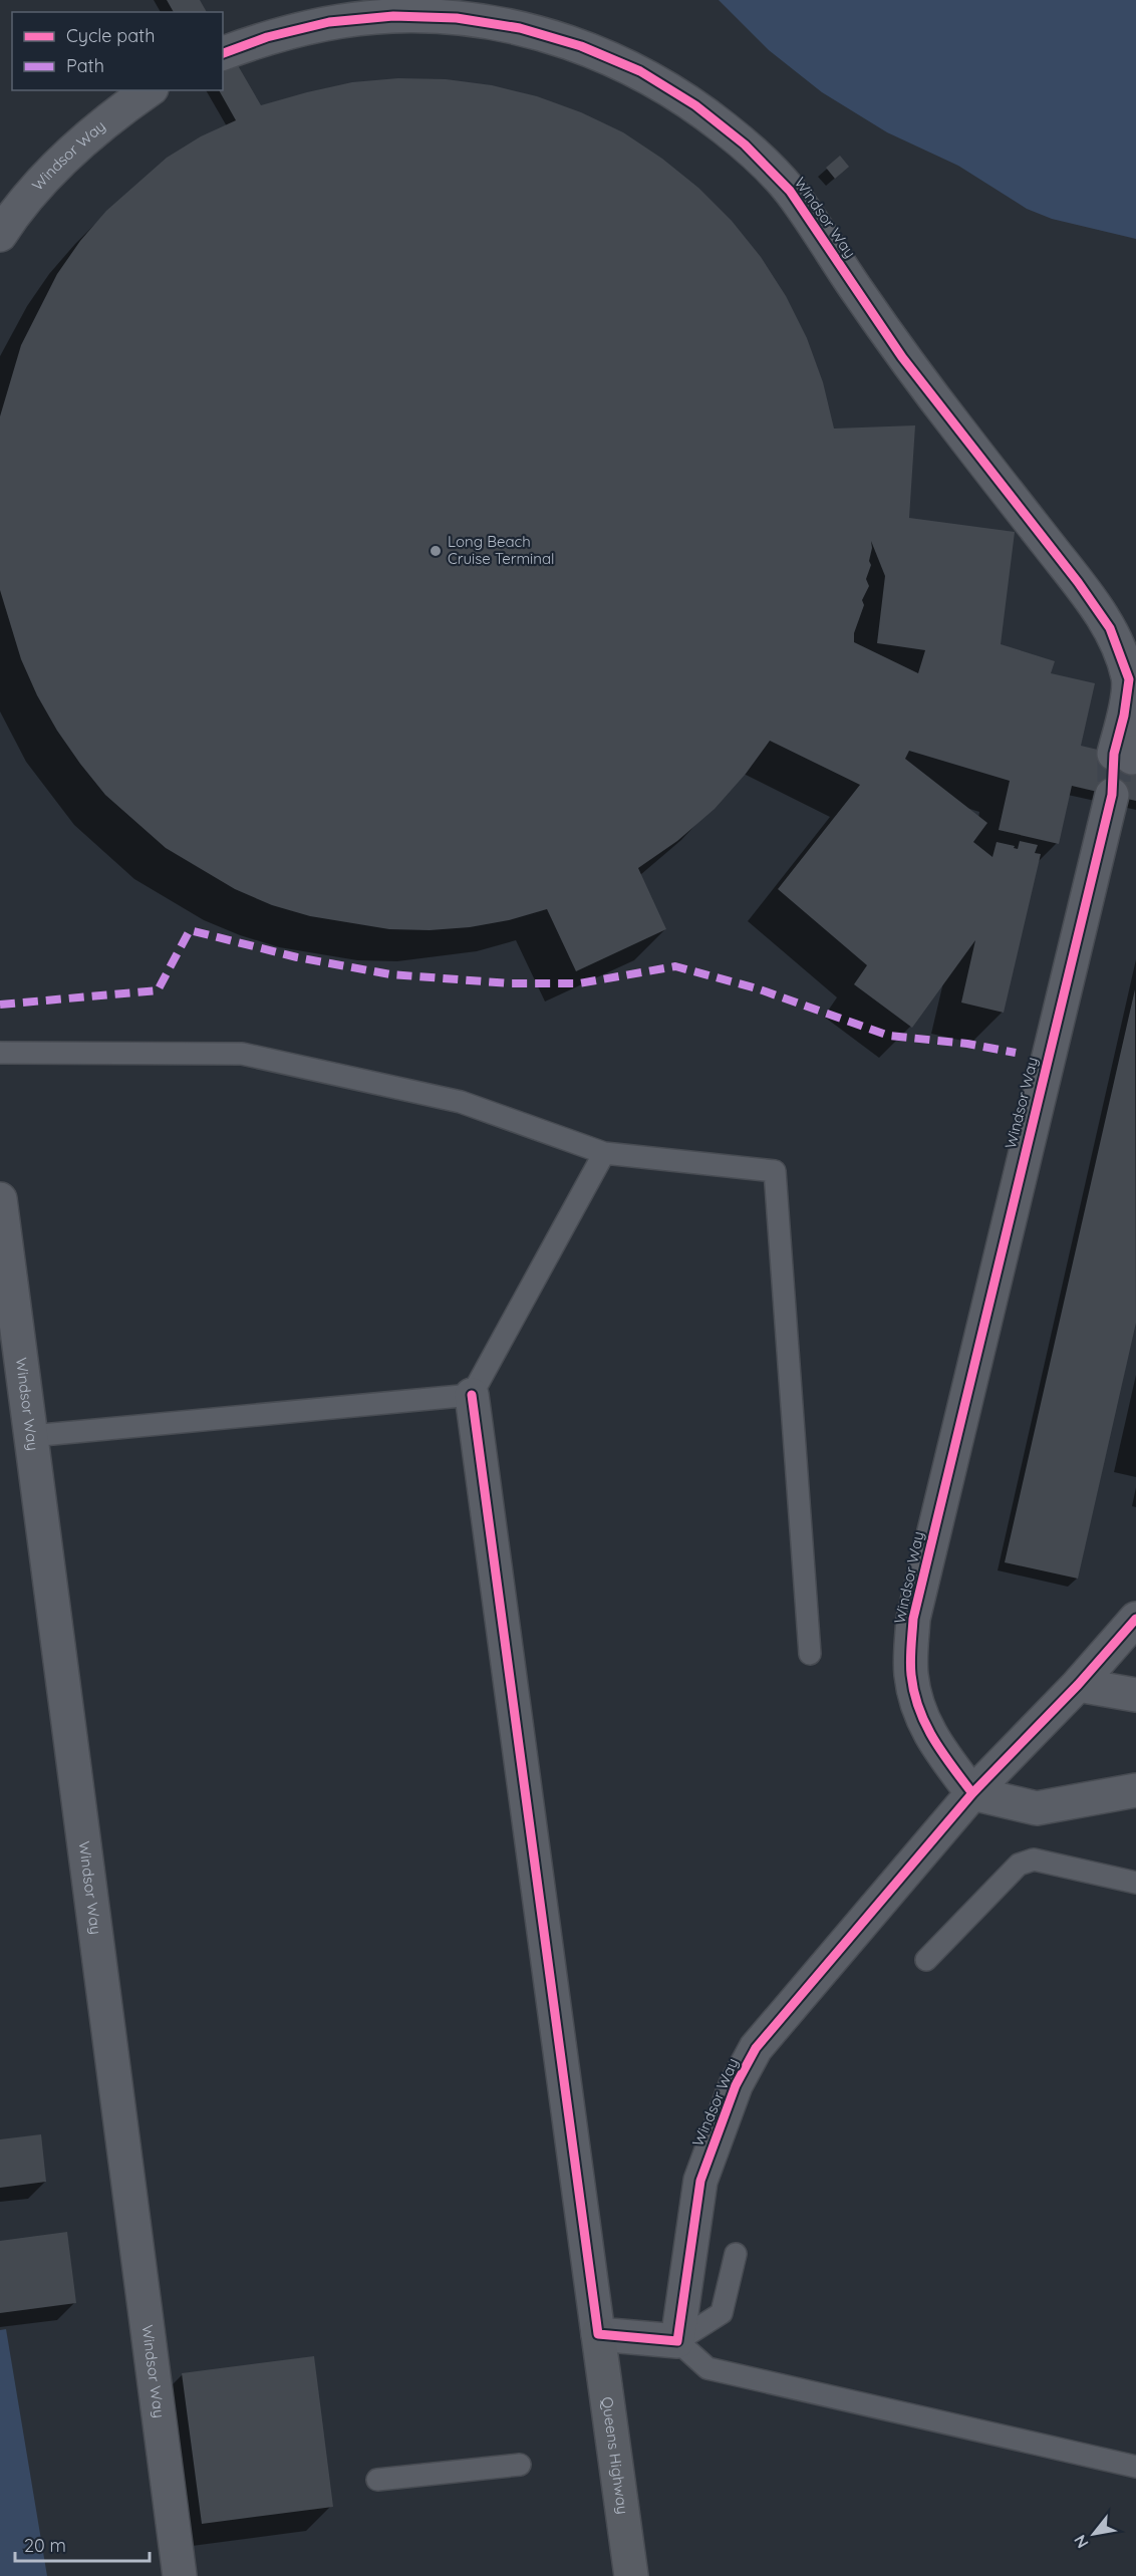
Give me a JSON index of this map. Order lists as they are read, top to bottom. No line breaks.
{"streets":{"main road":["Queens Highway"],"street":["Windsor Way"]},"places":["Long Beach Cruise Terminal"],"legend":["Cycle path","Path"],"scale_bar":"20 m","north":"bottom left"}
